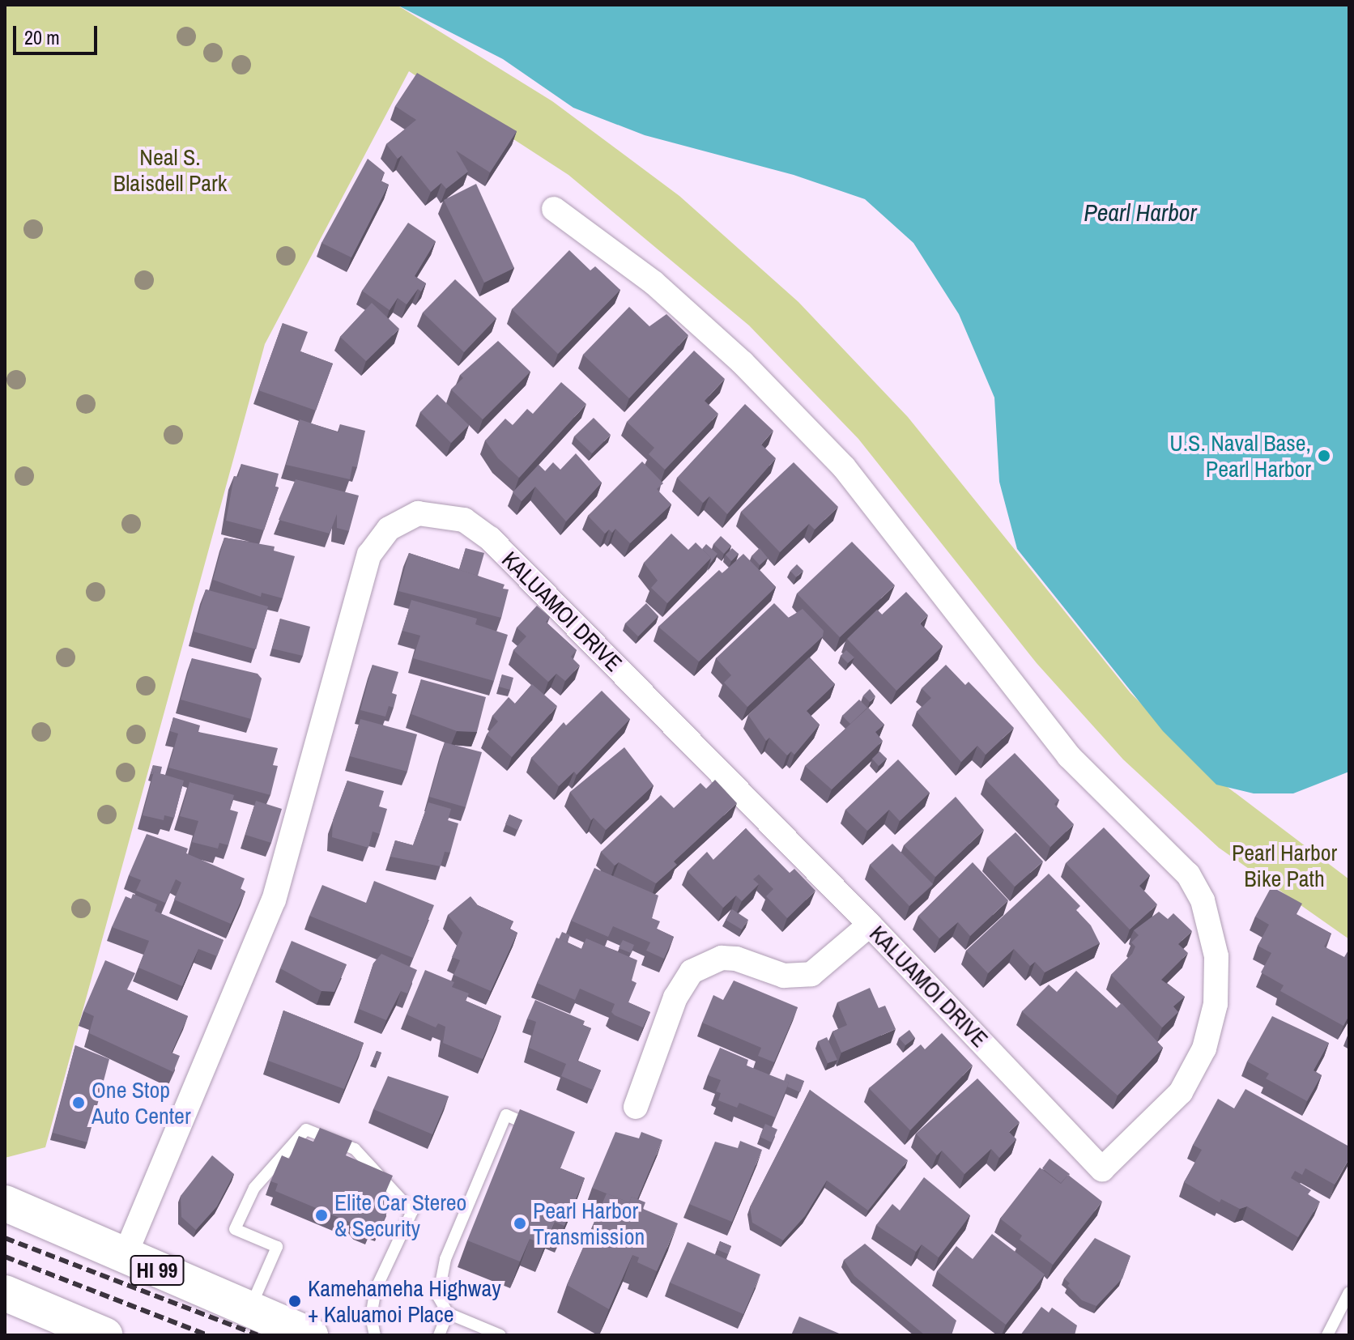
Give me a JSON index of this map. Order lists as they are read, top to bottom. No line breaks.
{"streets":{"main road":["HI 99"],"street":["KALUAMOI DRIVE"]},"crossings":[["KALUAMOI DRIVE","HI 99"]],"water":["Pearl Harbor"],"parks":["Neal S. Blaisdell Park","Pearl Harbor Bike Path"],"places":["U.S. Naval Base, Pearl Harbor","One Stop Auto Center","Elite Car Stereo & Security","Pearl Harbor Transmission","Kamehameha Highway + Kaluamoi Place"],"scale_bar":"20 m"}
